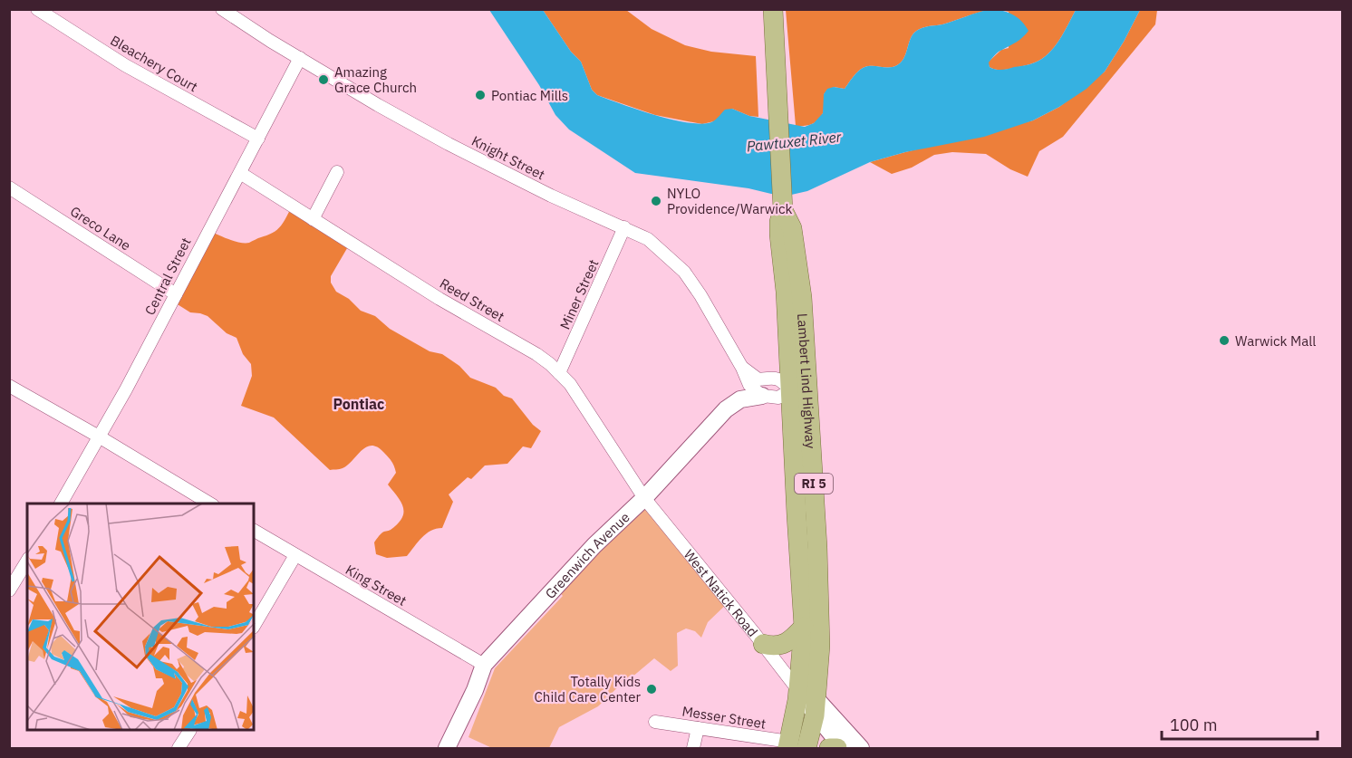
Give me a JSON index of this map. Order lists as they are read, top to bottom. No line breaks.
{"streets":{"main road":["Lambert Lind Highway","RI 5"],"street":["Bleachery Court","Knight Street","Greco Lane","Central Street","Miner Street","Reed Street","Greenwich Avenue","King Street","West Natick Road","Messer Street"]},"crossings":[["Bleachery Court","Central Street"],["Knight Street","Central Street"],["Knight Street","Miner Street"],["Knight Street","Greenwich Avenue"],["Greco Lane","Central Street"],["Central Street","Reed Street"],["Miner Street","Reed Street"],["Reed Street","Greenwich Avenue"],["Reed Street","West Natick Road"],["Lambert Lind Highway","West Natick Road"],["Lambert Lind Highway","Messer Street"],["Greenwich Avenue","King Street"],["Greenwich Avenue","West Natick Road"]],"districts":["Pontiac"],"water":["Pawtuxet River"],"places":["Amazing Grace Church","Pontiac Mills","NYLO Providence/Warwick","Warwick Mall","Totally Kids Child Care Center"],"scale_bar":"100 m"}
